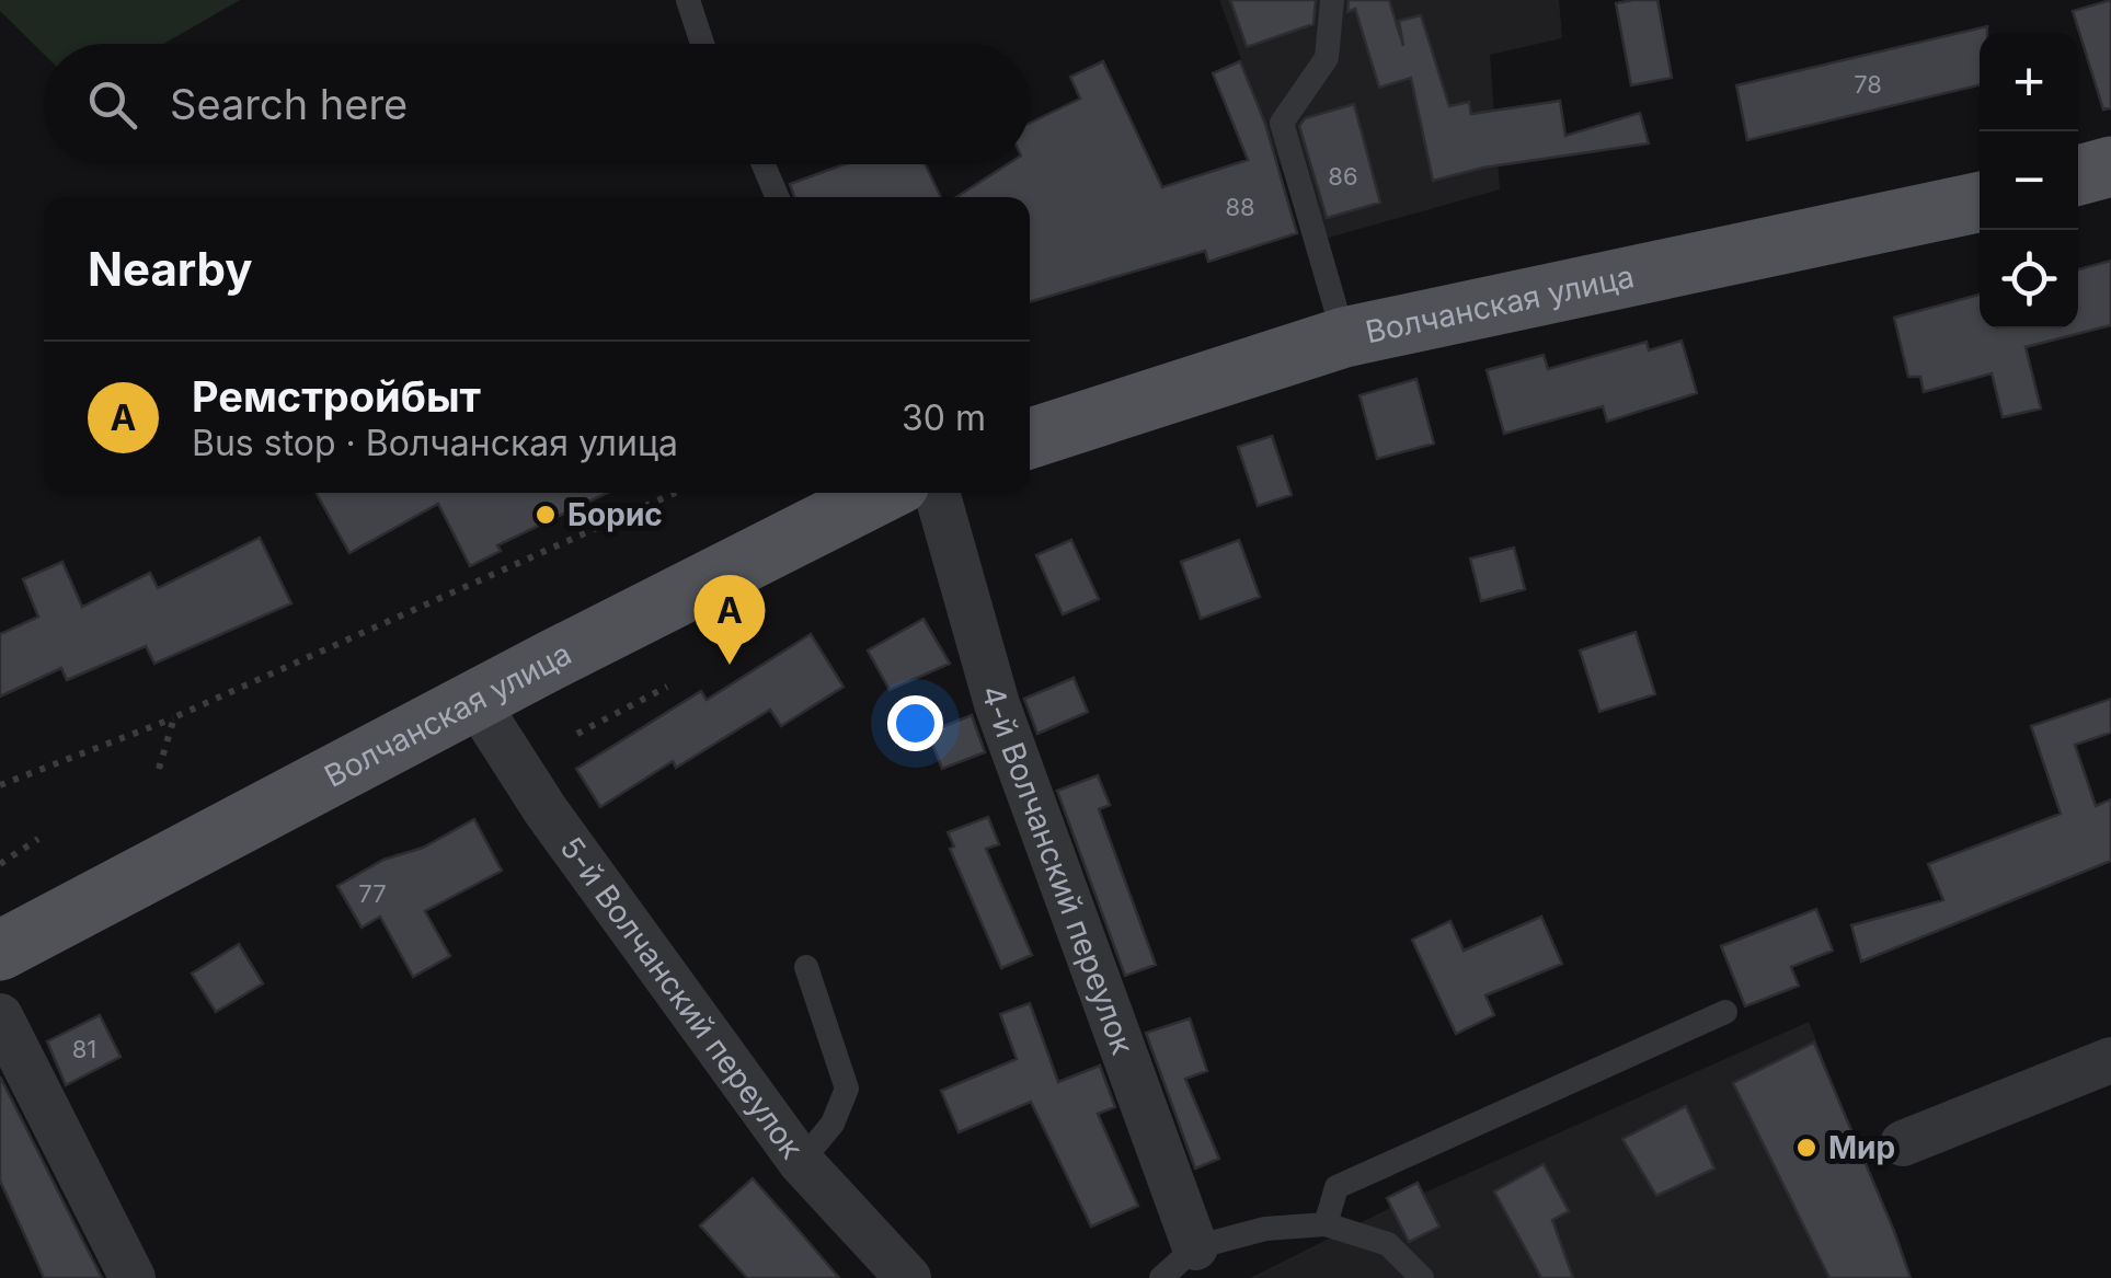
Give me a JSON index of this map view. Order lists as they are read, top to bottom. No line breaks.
{"streets":{"main road":["Волчанская улица"],"street":["4-й Волчанский переулок","5-й Волчанский переулок"]},"crossings":[["Волчанская улица","5-й Волчанский переулок"]],"places":["Борис","Мир"],"house_numbers":["78","86","88","77","81"],"page":{"map_buttons":["+","−"],"search":"Search here","heading":"Nearby","list":[{"mark":"A","name":"Ремстройбыт","note":"Bus stop · Волчанская улица","value":"30 m"}],"pins":"A"}}
